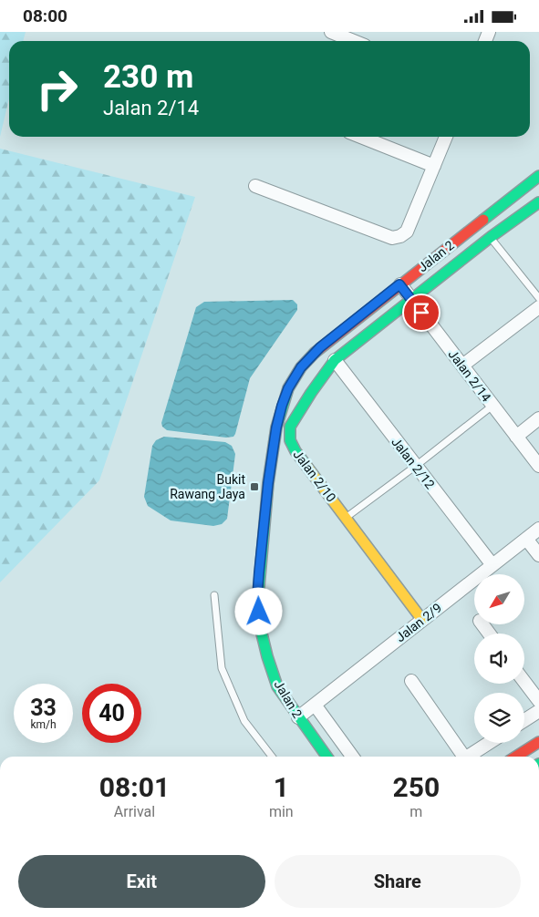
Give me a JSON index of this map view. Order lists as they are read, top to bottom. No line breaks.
{"streets":{"street":["Jalan 2","Jalan 2/14","Jalan 2/12","Jalan 2/10","Jalan 2/9"]},"crossings":[["Jalan 2","Jalan 2/14"],["Jalan 2","Jalan 2/9"],["Jalan 2/14","Jalan 2/10"],["Jalan 2/12","Jalan 2/10"],["Jalan 2/12","Jalan 2/9"],["Jalan 2/10","Jalan 2/9"]],"places":{"transit":["Bukit Rawang Jaya"]},"north":"bottom left","page":{"status":"08:00","turn":["230 m","Jalan 2/14"],"speed":"33 km/h","limit":"40","eta":["08:01","Arrival","1","min","250","m"],"buttons":["Exit","Share"]}}
